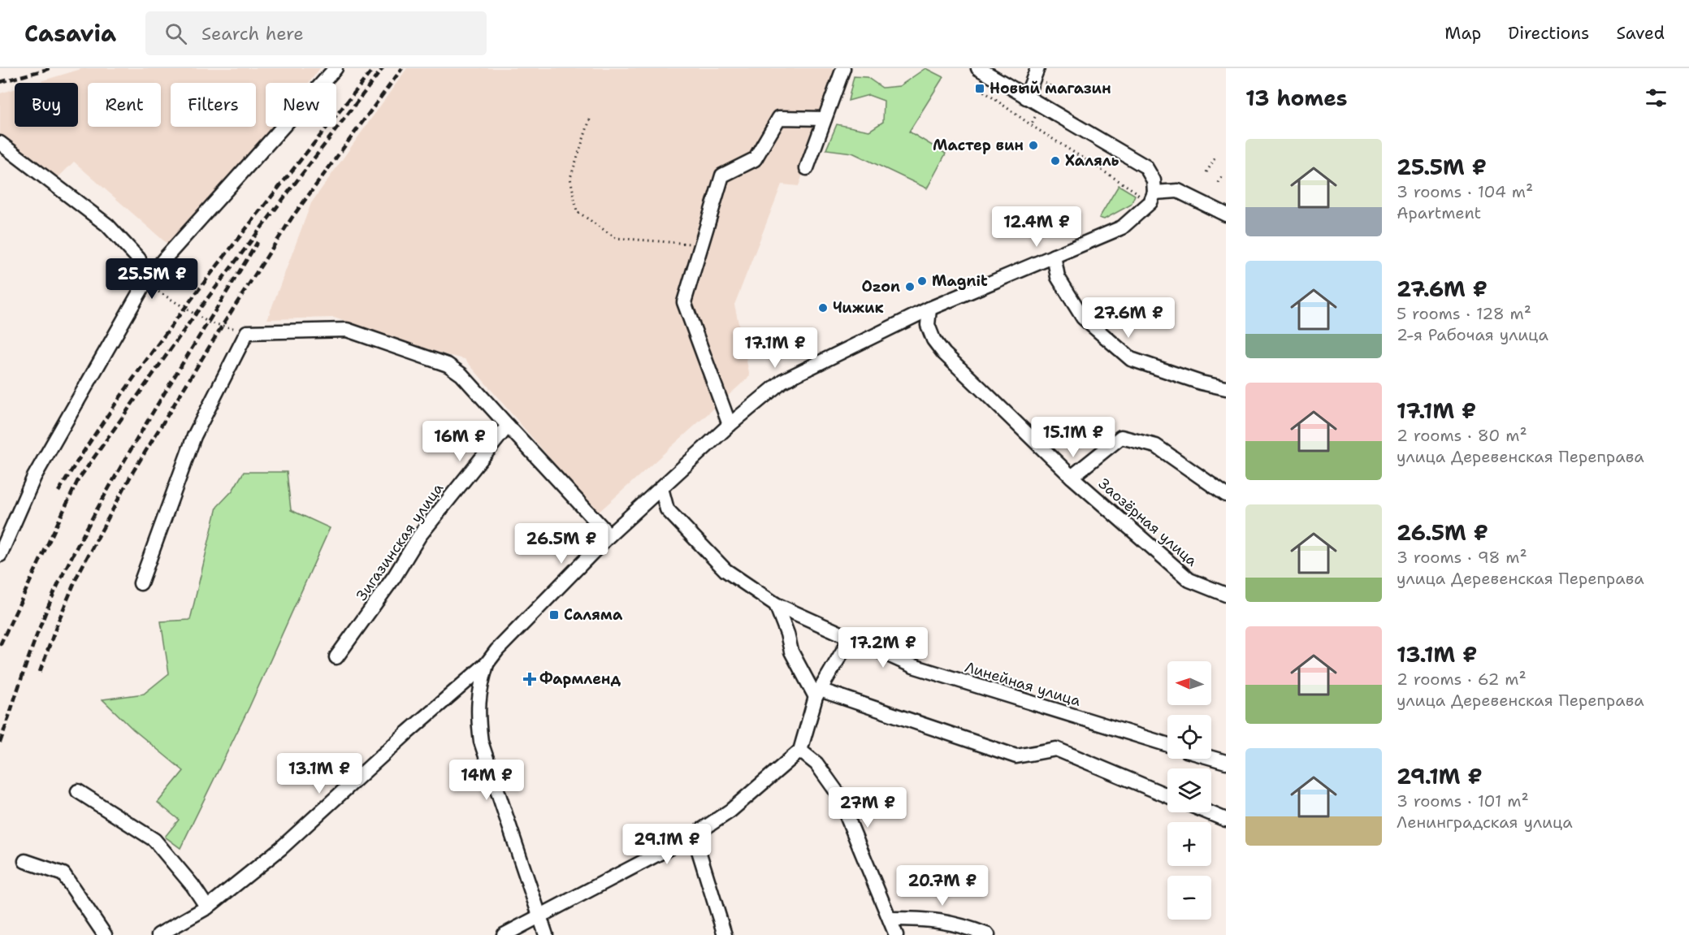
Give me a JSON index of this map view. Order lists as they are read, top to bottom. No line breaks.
{"streets":{"street":["Заозёрная улица","Зигазинская улица","Линейная улица"]},"places":{"transit":["Новый магазин","Саляма"],"other":["Мастер вин","Халяль","Magnit","Ozon","Чижик"],"health":["Фармленд"]},"north":"left","page":{"header":"Casavia","search":"Search here","nav":["Map","Directions","Saved"],"heading":"13 homes","chip":["Buy","Rent","Filters","New"],"list":[{"name":"25.5M ₽","note":"3 rooms · 104 m² · Apartment"},{"name":"27.6M ₽","note":"5 rooms · 128 m² · 2-я Рабочая улица"},{"name":"17.1M ₽","note":"2 rooms · 80 m² · улица Деревенская Переправа"},{"name":"26.5M ₽","note":"3 rooms · 98 m² · улица Деревенская Переправа"},{"name":"13.1M ₽","note":"2 rooms · 62 m² · улица Деревенская Переправа"},{"name":"29.1M ₽","note":"3 rooms · 101 m² · Ленинградская улица"}],"price":["12.4M ₽","25.5M ₽","27.6M ₽","17.1M ₽","15.1M ₽","16M ₽","26.5M ₽","17.2M ₽","13.1M ₽","14M ₽","27M ₽","29.1M ₽","20.7M ₽"],"map_buttons":["+","−"]}}
